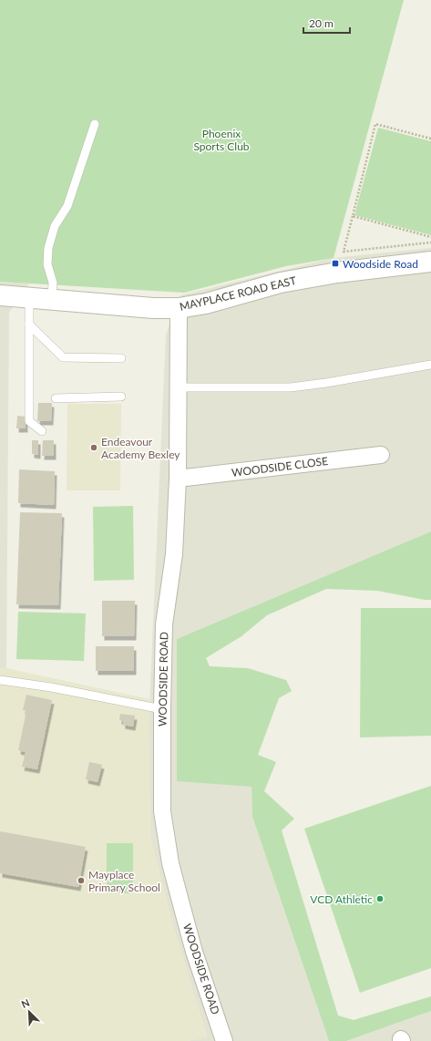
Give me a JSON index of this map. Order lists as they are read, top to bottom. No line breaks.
{"streets":{"street":["MAYPLACE ROAD EAST","WOODSIDE CLOSE","WOODSIDE ROAD"]},"crossings":[["MAYPLACE ROAD EAST","WOODSIDE ROAD"],["WOODSIDE CLOSE","WOODSIDE ROAD"]],"parks":["Phoenix Sports Club"],"places":{"transit":["Woodside Road"],"other":["Endeavour Academy Bexley","Mayplace Primary School","VCD Athletic"]},"scale_bar":"20 m","north":"top left"}
